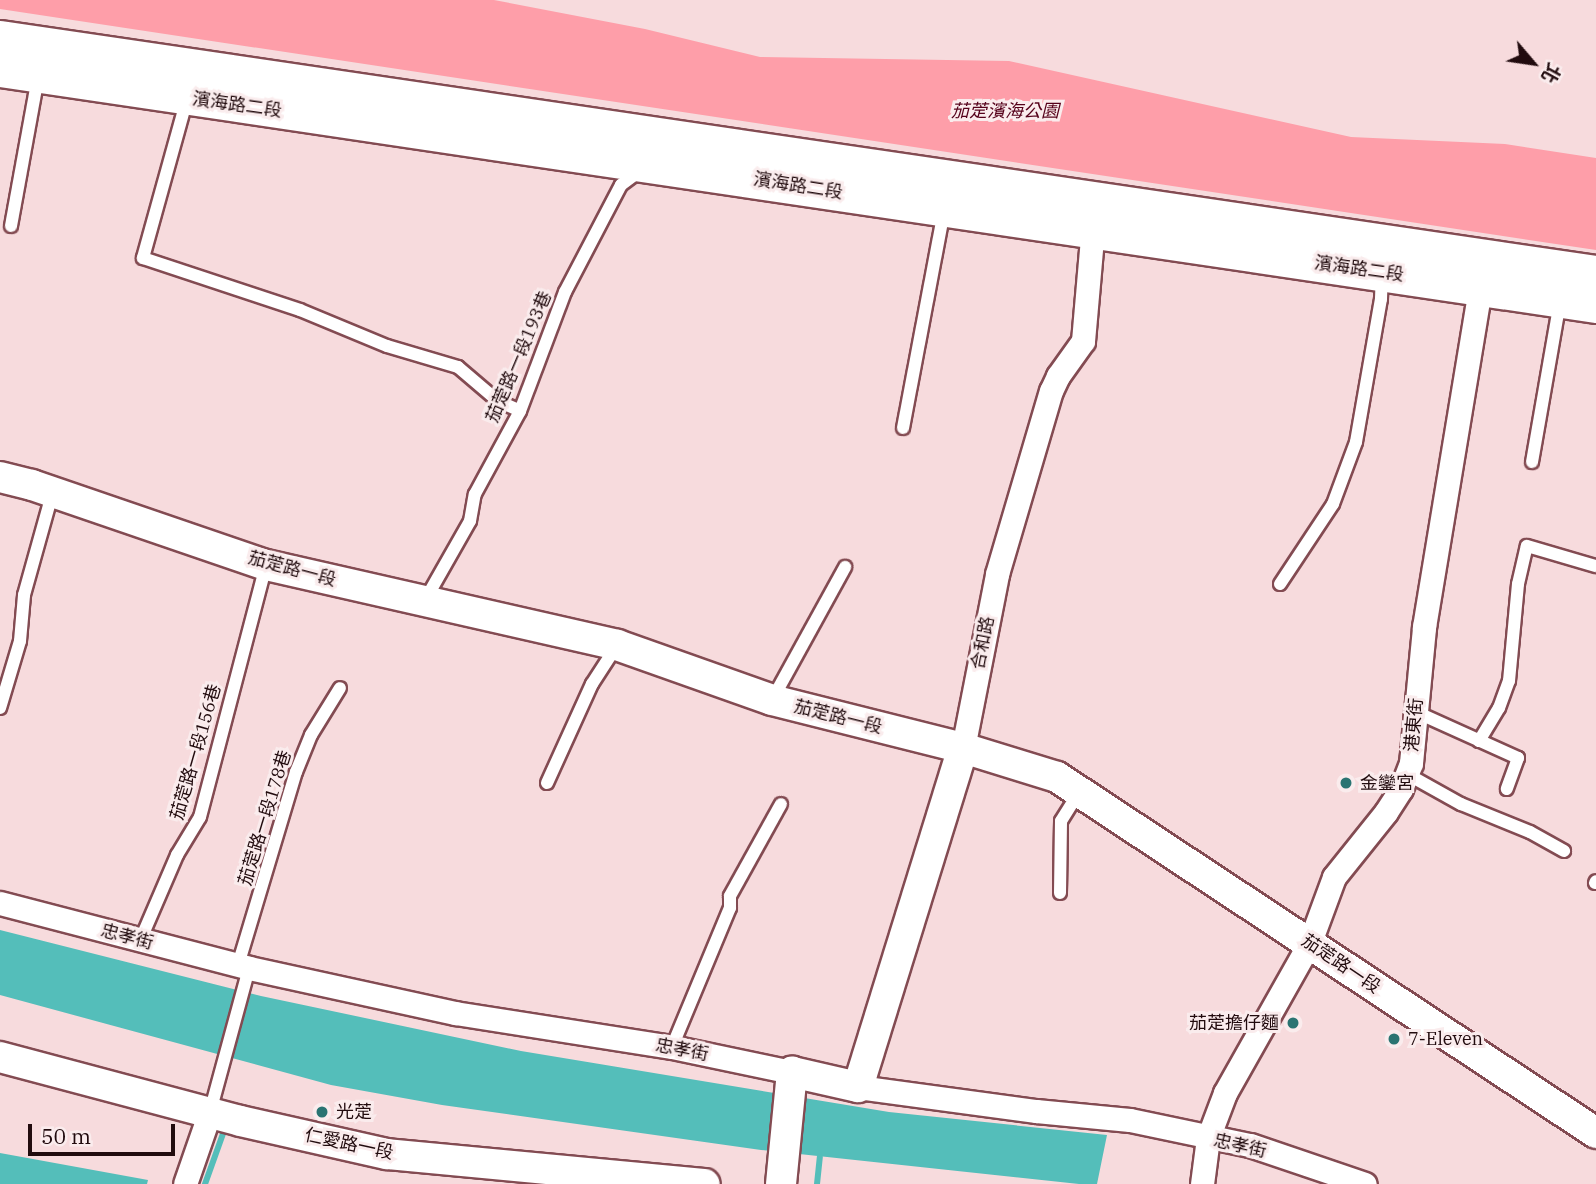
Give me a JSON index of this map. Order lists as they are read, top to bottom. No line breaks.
{"streets":{"main road":["濱海路二段"],"street":["茄萣路一段","合和路","港東街","忠孝街","仁愛路一段"],"lane":["茄萣路一段193巷","茄萣路一段156巷","茄萣路一段178巷"]},"crossings":[["濱海路二段","茄萣路一段193巷"],["濱海路二段","合和路"],["濱海路二段","港東街"],["茄萣路一段193巷","茄萣路一段"],["茄萣路一段","合和路"],["茄萣路一段","港東街"],["茄萣路一段","茄萣路一段156巷"],["合和路","忠孝街"],["港東街","忠孝街"],["茄萣路一段156巷","忠孝街"],["茄萣路一段178巷","忠孝街"],["茄萣路一段178巷","仁愛路一段"]],"parks":["茄萣濱海公園"],"places":["金鑾宮","茄萣擔仔麵","7-Eleven","光萣"],"scale_bar":"50 m","north":"bottom right"}
